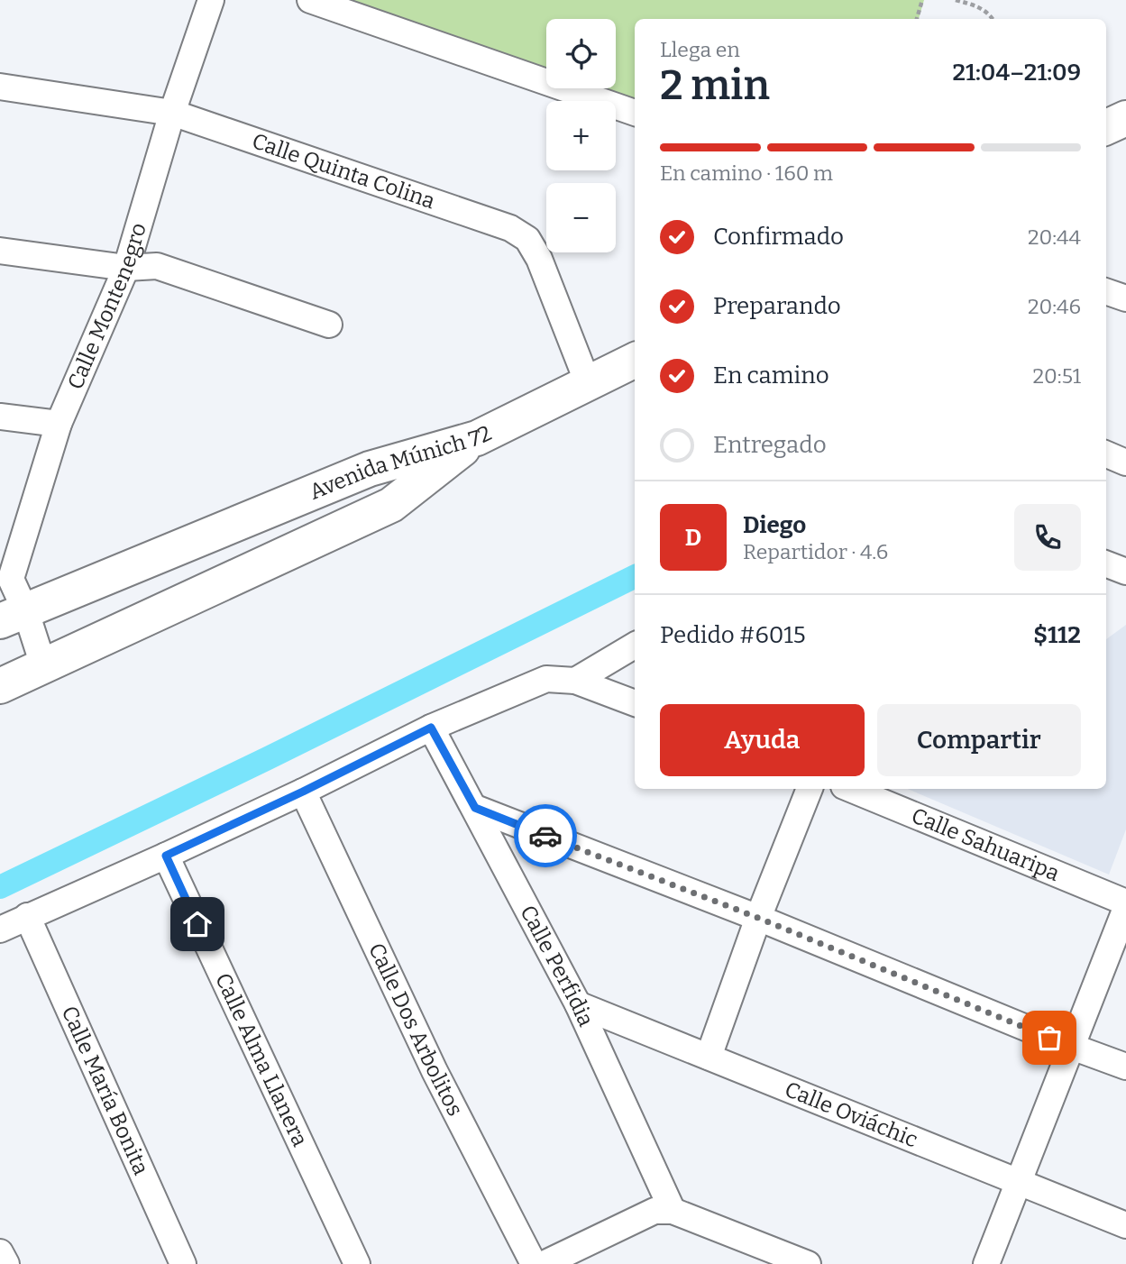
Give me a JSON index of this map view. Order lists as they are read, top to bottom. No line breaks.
{"streets":{"main road":["Avenida Múnich 72"],"street":["Calle Quinta Colina","Calle Montenegro","Calle Sahuaripa","Calle Perfidia","Calle Dos Arbolitos","Calle Alma Llanera","Calle María Bonita","Calle Oviáchic"]},"crossings":[["Calle Quinta Colina","Calle Montenegro"],["Calle Montenegro","Avenida Múnich 72"],["Calle Perfidia","Calle Oviáchic"]],"page":{"map_buttons":["+","−"],"heading":["2 min","Llega en","21:04–21:09"],"panel":["Diego","Repartidor · 4.6","Pedido #6015","$112"],"bar":"En camino · 160 m","list":[["Confirmado","20:44"],["Preparando","20:46"],["En camino","20:51"],"Entregado"],"round":"D","buttons":["Ayuda","Compartir"]}}
